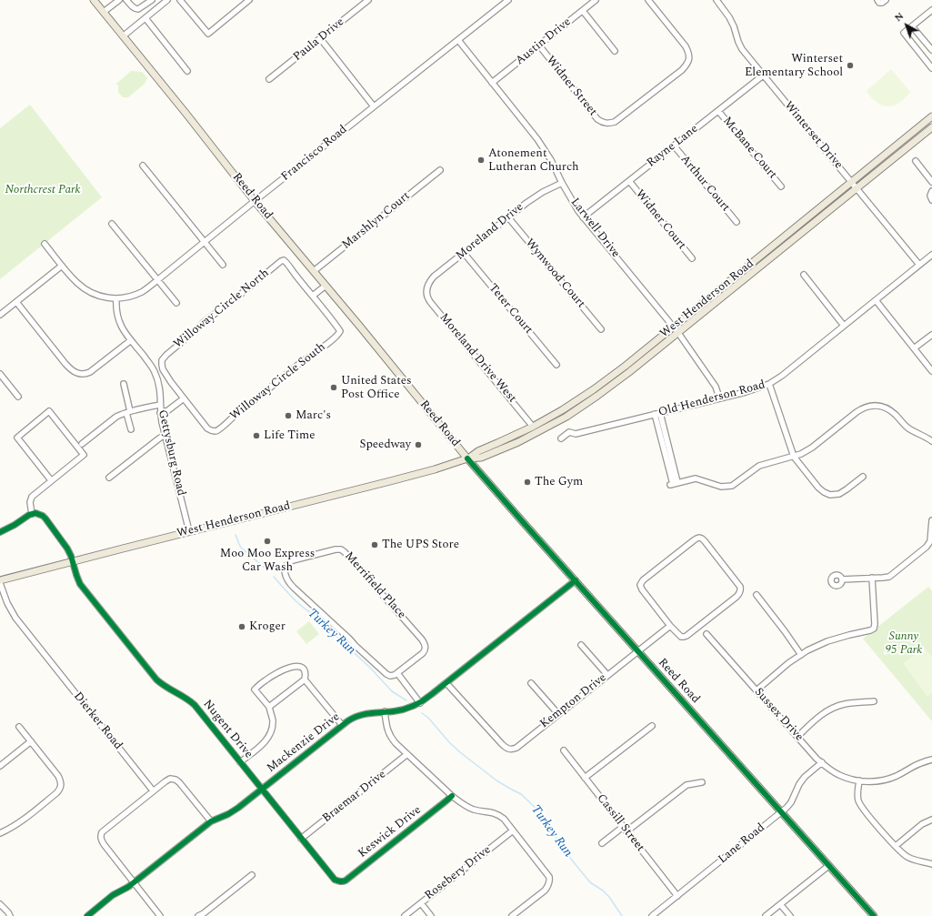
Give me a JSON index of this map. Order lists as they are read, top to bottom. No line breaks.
{"streets":{"main road":["Reed Road","West Henderson Road"],"street":["Paula Drive","Austin Drive","Widner Street","Winterset Drive","Rayne Lane","McBane Court","Francisco Road","Arthur Court","Widner Court","Marshlyn Court","Larwell Drive","Moreland Drive","Wynwood Court","Willoway Circle North","Teter Court","Moreland Drive West","Willoway Circle South","Old Henderson Road","Gettysburg Road","Merrifield Place","Kempton Drive","Sussex Drive","Dierker Road","Nugent Drive","Mackenzie Drive","Braemar Drive","Cassill Street","Keswick Drive","Lane Road","Rosebery Drive"]},"crossings":[["Austin Drive","Widner Street"],["Austin Drive","Larwell Drive"],["Winterset Drive","Rayne Lane"],["Winterset Drive","West Henderson Road"],["Winterset Drive","Old Henderson Road"],["Rayne Lane","McBane Court"],["Rayne Lane","Arthur Court"],["Rayne Lane","Widner Court"],["Rayne Lane","Larwell Drive"],["Francisco Road","Reed Road"],["Francisco Road","Larwell Drive"],["Francisco Road","Gettysburg Road"],["Reed Road","Marshlyn Court"],["Reed Road","West Henderson Road"],["Reed Road","Kempton Drive"],["Reed Road","Mackenzie Drive"],["Reed Road","Lane Road"],["Larwell Drive","Moreland Drive"],["Larwell Drive","West Henderson Road"],["Larwell Drive","Old Henderson Road"],["Moreland Drive","Wynwood Court"],["Moreland Drive","Teter Court"],["Moreland Drive","Moreland Drive West"],["West Henderson Road","Moreland Drive West"],["West Henderson Road","Gettysburg Road"],["West Henderson Road","Dierker Road"],["West Henderson Road","Nugent Drive"],["Willoway Circle North","Willoway Circle South"],["Kempton Drive","Mackenzie Drive"],["Sussex Drive","Lane Road"],["Nugent Drive","Mackenzie Drive"],["Nugent Drive","Braemar Drive"],["Nugent Drive","Keswick Drive"],["Cassill Street","Lane Road"]],"water":["Turkey Run"],"parks":["Northcrest Park","Sunny 95 Park"],"places":["Winterset Elementary School","Atonement Lutheran Church","United States Post Office","Marc's","Life Time","Speedway","The Gym","Moo Moo Express Car Wash","The UPS Store","Kroger"],"north":"top left"}
